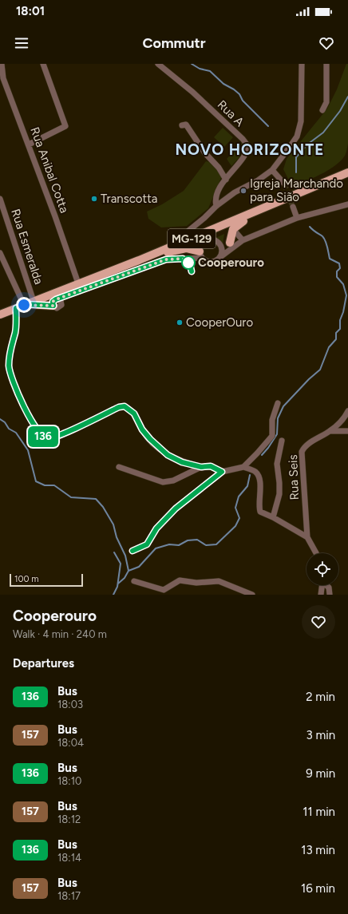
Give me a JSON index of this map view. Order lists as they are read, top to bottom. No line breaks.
{"streets":{"main road":["MG-129"],"street":["Rua A","Rua Anibal Cotta","Rua Esmeralda","Rua Seis"]},"crossings":[["Rua Anibal Cotta","MG-129"],["MG-129","Rua Esmeralda"]],"districts":["NOVO HORIZONTE"],"places":["Igreja Marchando para Sião","Transcotta","Cooperouro","CooperOuro"],"lines":["bus line 136"],"scale_bar":"100 m","page":{"status":"18:01","header":"Commutr","on_map":"136","scale":"100 m","heading":[["Cooperouro","Walk · 4 min · 240 m"],"Departures"],"list":[{"mark":"136","name":"Bus","note":"18:03","value":"2 min"},{"mark":"157","name":"Bus","note":"18:04","value":"3 min"},{"mark":"136","name":"Bus","note":"18:10","value":"9 min"},{"mark":"157","name":"Bus","note":"18:12","value":"11 min"},{"mark":"136","name":"Bus","note":"18:14","value":"13 min"},{"mark":"157","name":"Bus","note":"18:17","value":"16 min"}]}}
